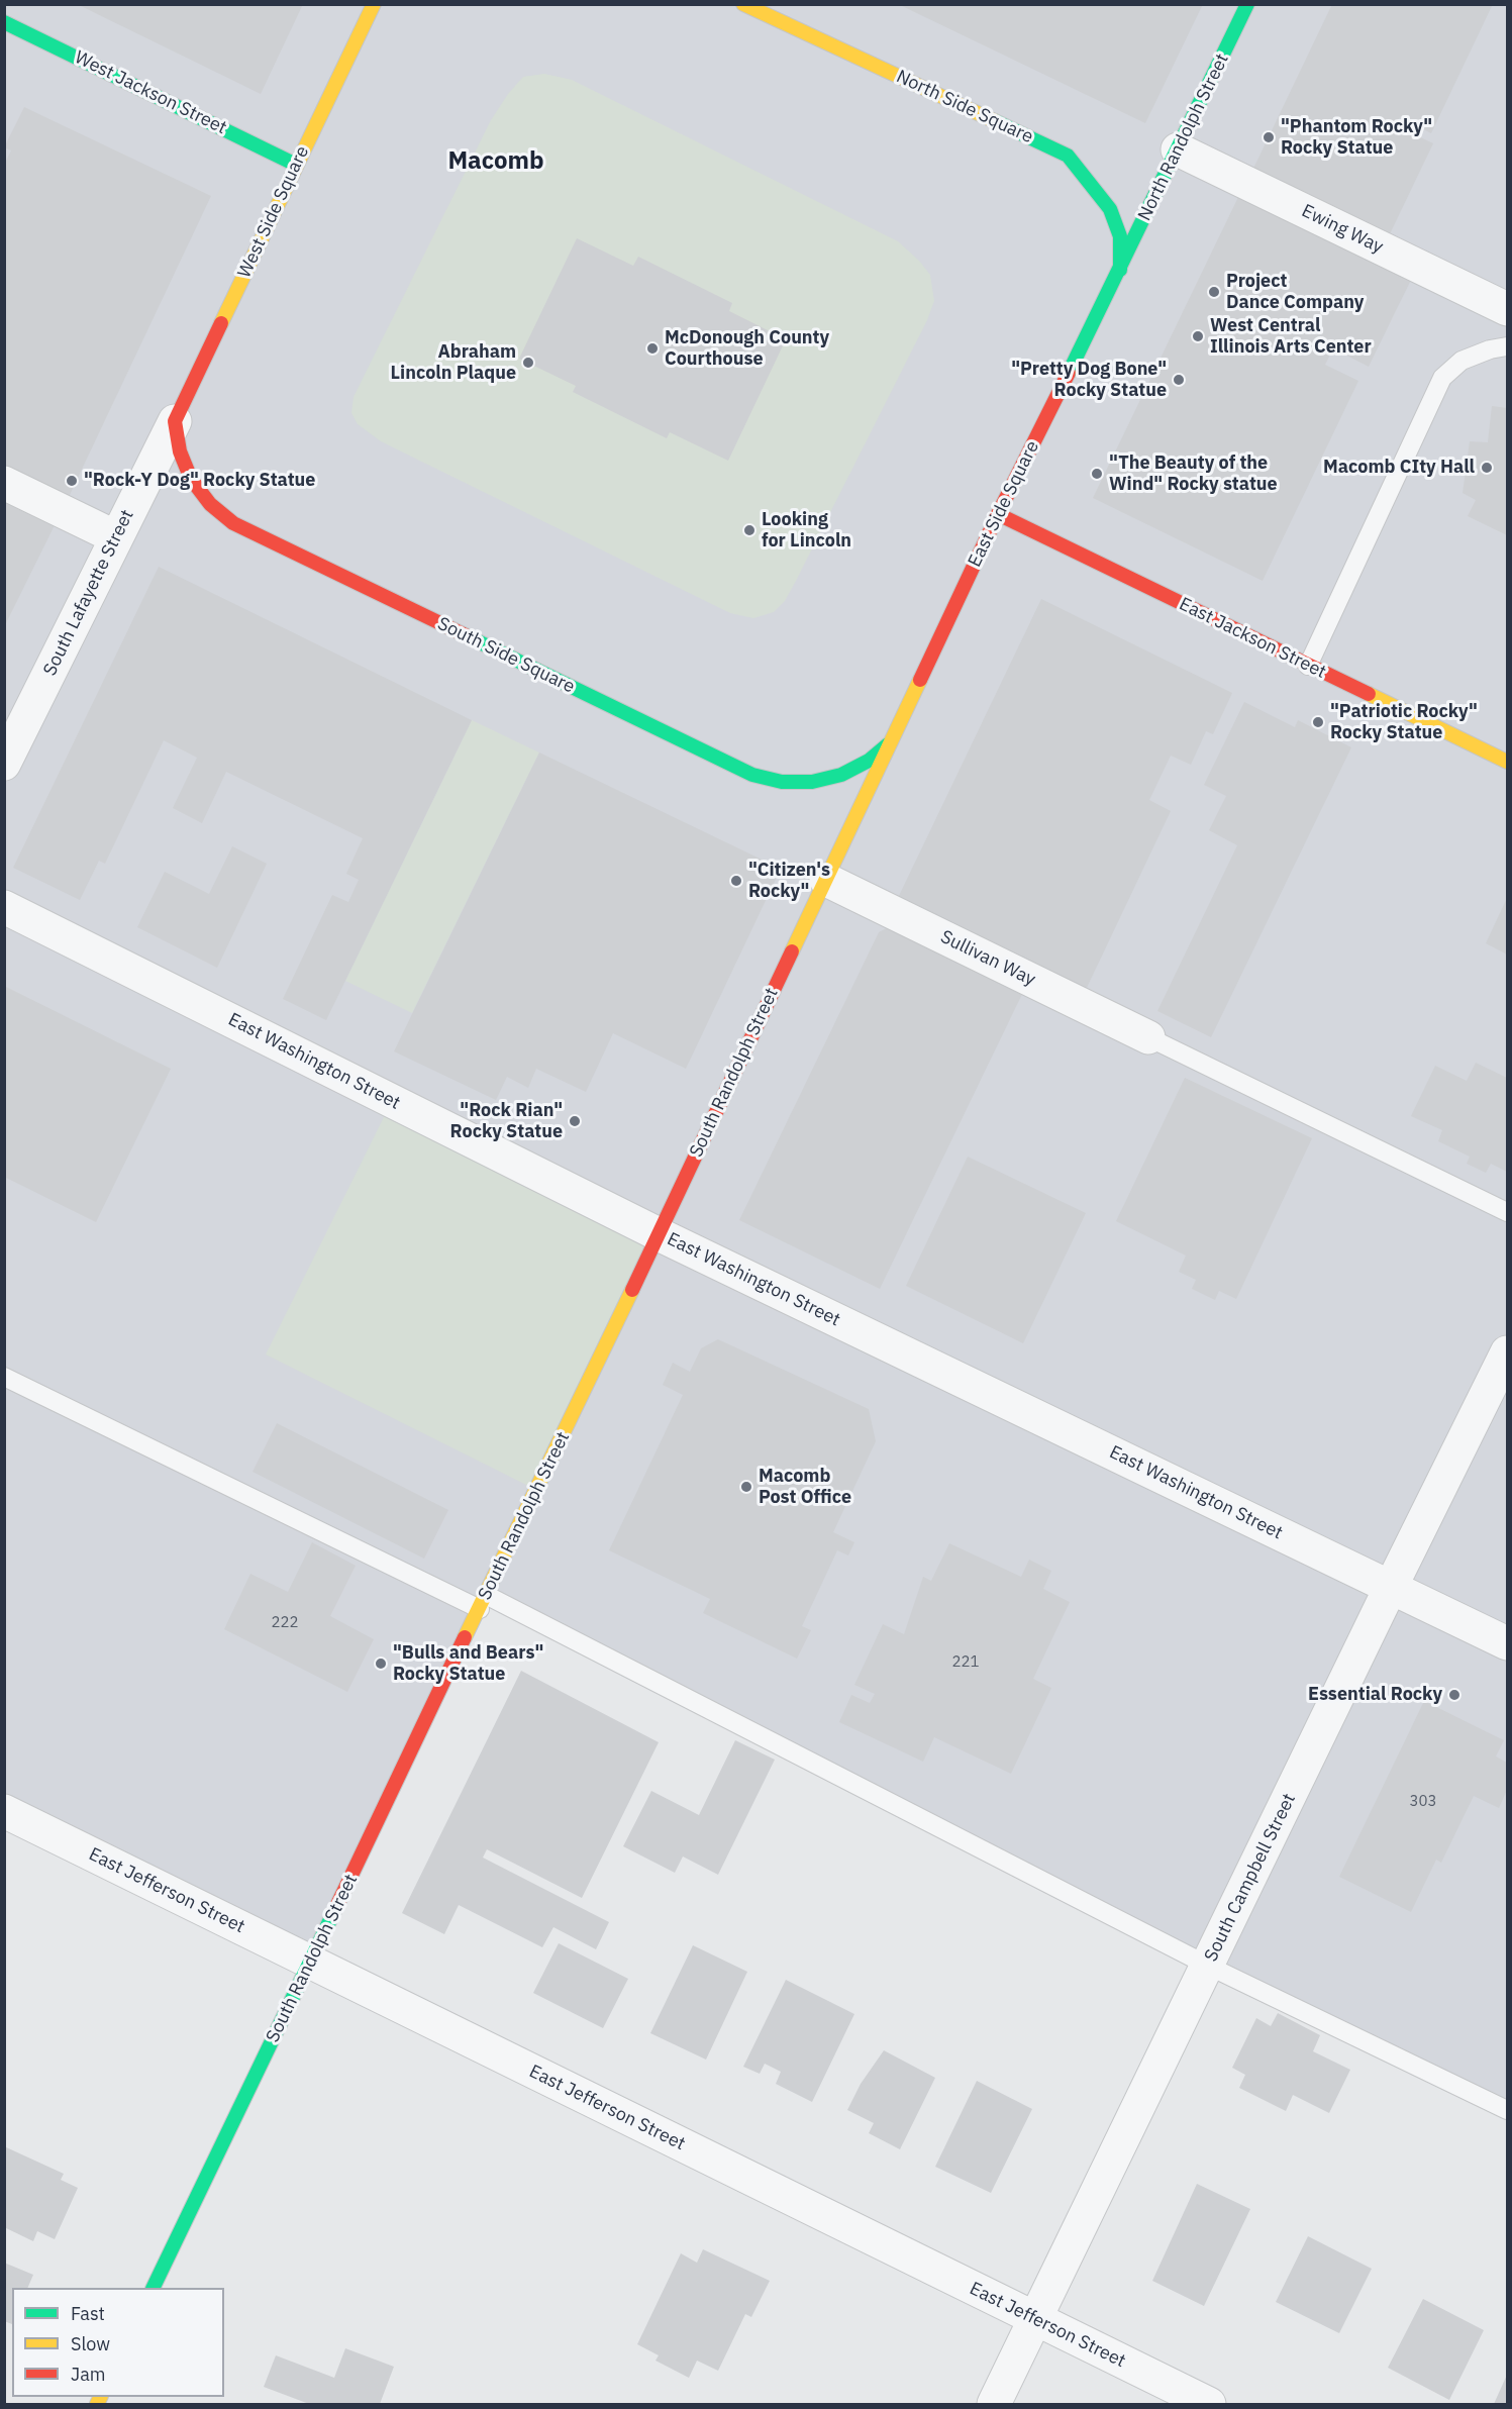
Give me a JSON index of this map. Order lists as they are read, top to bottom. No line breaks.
{"streets":{"street":["West Jackson Street","North Side Square","North Randolph Street","West Side Square","Ewing Way","East Side Square","South Lafayette Street","East Jackson Street","South Side Square","Sullivan Way","East Washington Street","South Randolph Street","South Campbell Street","East Jefferson Street"]},"crossings":[["West Jackson Street","West Side Square"],["North Side Square","North Randolph Street"],["North Side Square","East Side Square"],["North Randolph Street","Ewing Way"],["North Randolph Street","East Side Square"],["West Side Square","South Lafayette Street"],["West Side Square","South Side Square"],["East Side Square","East Jackson Street"],["East Side Square","South Side Square"],["East Side Square","South Randolph Street"],["South Lafayette Street","South Side Square"],["South Side Square","South Randolph Street"],["Sullivan Way","South Randolph Street"],["East Washington Street","South Randolph Street"],["East Washington Street","South Campbell Street"],["South Randolph Street","East Jefferson Street"],["South Campbell Street","East Jefferson Street"]],"districts":["Macomb"],"places":["\"Phantom Rocky\" Rocky Statue","Project Dance Company","West Central Illinois Arts Center","McDonough County Courthouse","Abraham Lincoln Plaque","\"Pretty Dog Bone\" Rocky Statue","Macomb CIty Hall","\"The Beauty of the Wind\" Rocky statue","\"Rock-Y Dog\" Rocky Statue","Looking for Lincoln","\"Patriotic Rocky\" Rocky Statue","\"Citizen's Rocky\"","\"Rock Rian\" Rocky Statue","Macomb Post Office","\"Bulls and Bears\" Rocky Statue","Essential Rocky"],"house_numbers":["222","221","303"],"legend":["Fast","Slow","Jam"]}
